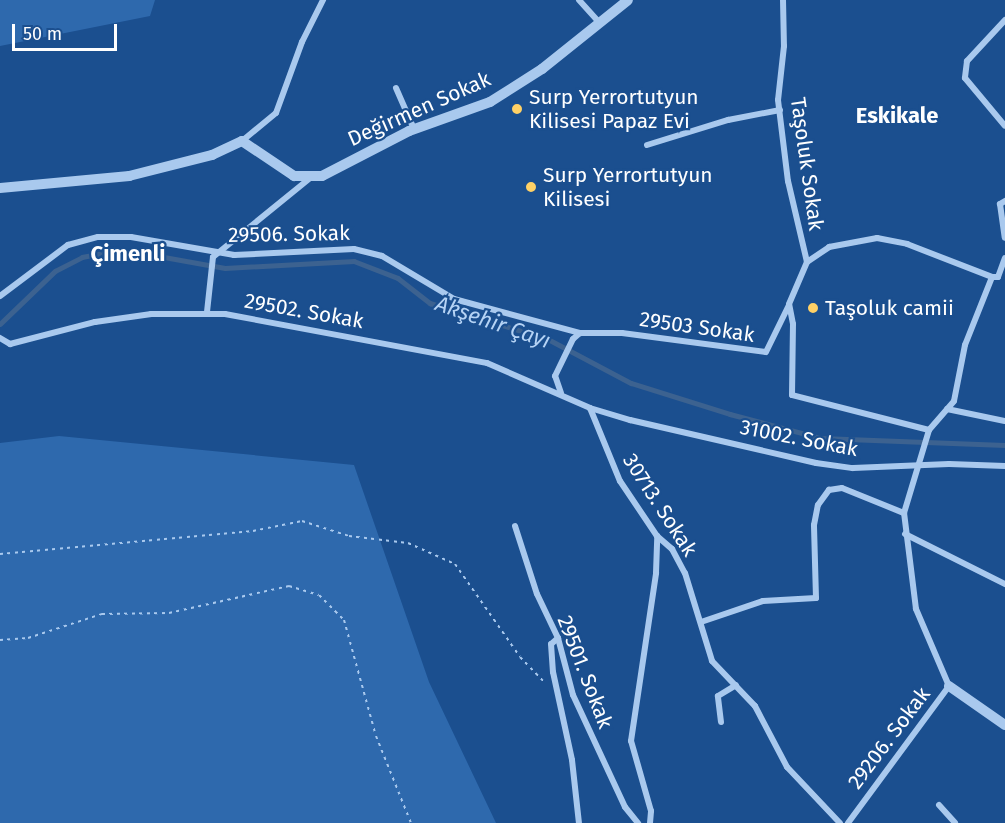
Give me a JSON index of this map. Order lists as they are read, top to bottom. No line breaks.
{"streets":{"street":["Değirmen Sokak","Taşoluk Sokak","29506. Sokak","29502. Sokak","29503 Sokak","31002. Sokak","30713. Sokak","29501. Sokak","29206. Sokak"]},"crossings":[["Taşoluk Sokak","29503 Sokak"],["Taşoluk Sokak","29206. Sokak"],["29506. Sokak","29503 Sokak"],["29502. Sokak","31002. Sokak"],["29502. Sokak","30713. Sokak"],["29503 Sokak","29206. Sokak"],["31002. Sokak","30713. Sokak"],["31002. Sokak","29206. Sokak"],["30713. Sokak","29501. Sokak"]],"districts":["Eskikale","Çimenli"],"water":["Akşehir Çayı"],"places":["Surp Yerrortutyun Kilisesi Papaz Evi","Surp Yerrortutyun Kilisesi","Taşoluk camii"],"scale_bar":"50 m"}
